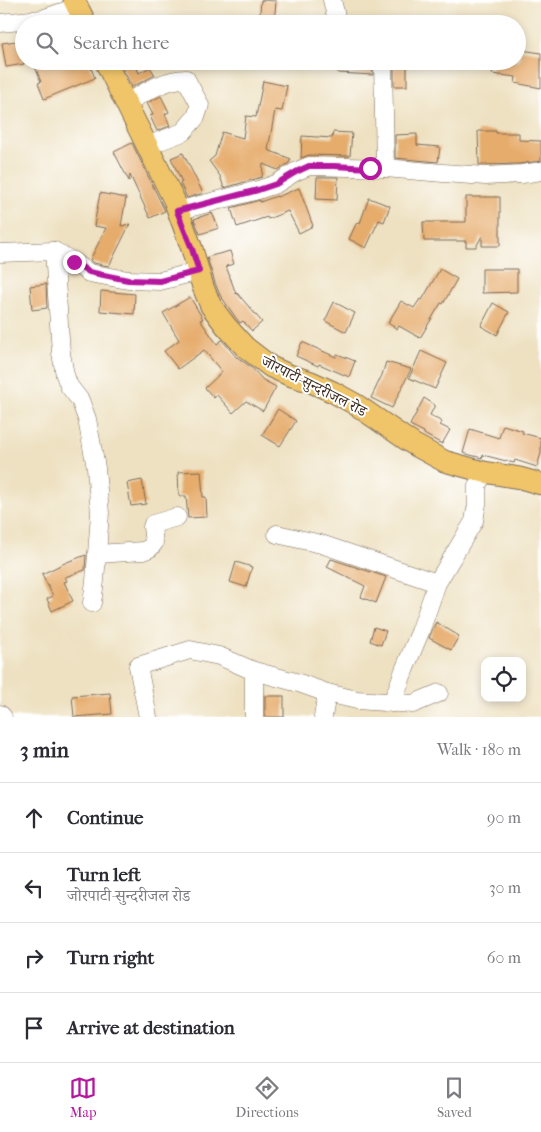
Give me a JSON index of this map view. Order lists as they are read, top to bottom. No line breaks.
{"streets":{"main road":["जोरपाटी-सुन्दरीजल रोड"]},"page":{"search":"Search here","heading":["3 min","Walk · 180 m"],"list":[["Continue","90 m"],["Turn left","जोरपाटी-सुन्दरीजल रोड","30 m"],["Turn right","60 m"],"Arrive at destination"],"nav":["Map","Directions","Saved"]}}
